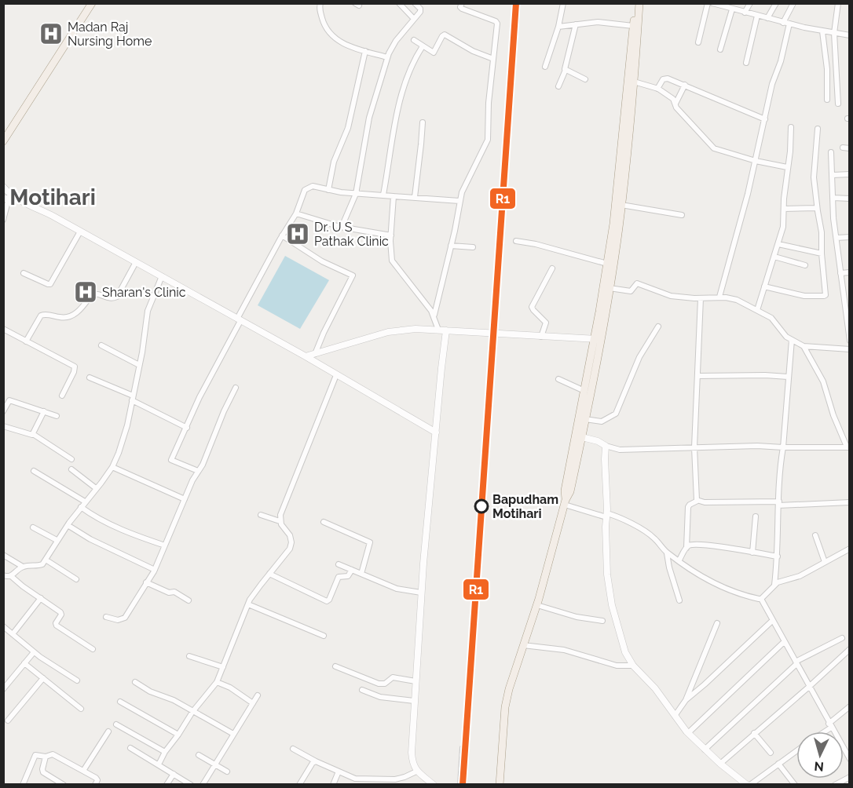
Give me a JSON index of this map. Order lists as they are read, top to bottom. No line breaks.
{"districts":["Motihari"],"places":{"hospital":["Madan Raj Nursing Home","Dr. U S Pathak Clinic","Sharan's Clinic"],"other":["Bapudham Motihari"]},"lines":["transit line R1"],"north":"bottom"}
